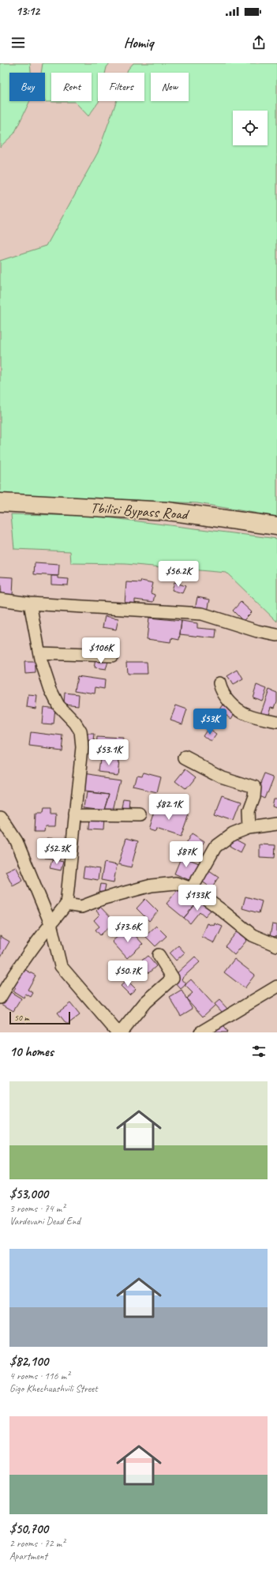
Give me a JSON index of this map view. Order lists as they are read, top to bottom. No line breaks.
{"streets":{"highway":["Tbilisi Bypass Road"]},"scale_bar":"50 m","page":{"status":"13:12","header":"Homiq","chip":["Buy","Rent","Filters","New"],"price":["$56.2K","$106K","$53K","$53.1K","$82.1K","$52.3K","$87K","$133K","$73.6K","$50.7K"],"scale":"50 m","heading":"10 homes","list":[{"name":"$53,000","note":"3 rooms · 74 m² · Vardevani Dead End"},{"name":"$82,100","note":"4 rooms · 116 m² · Gigo Khechuashvili Street"},{"name":"$50,700","note":"2 rooms · 72 m² · Apartment"}]}}
